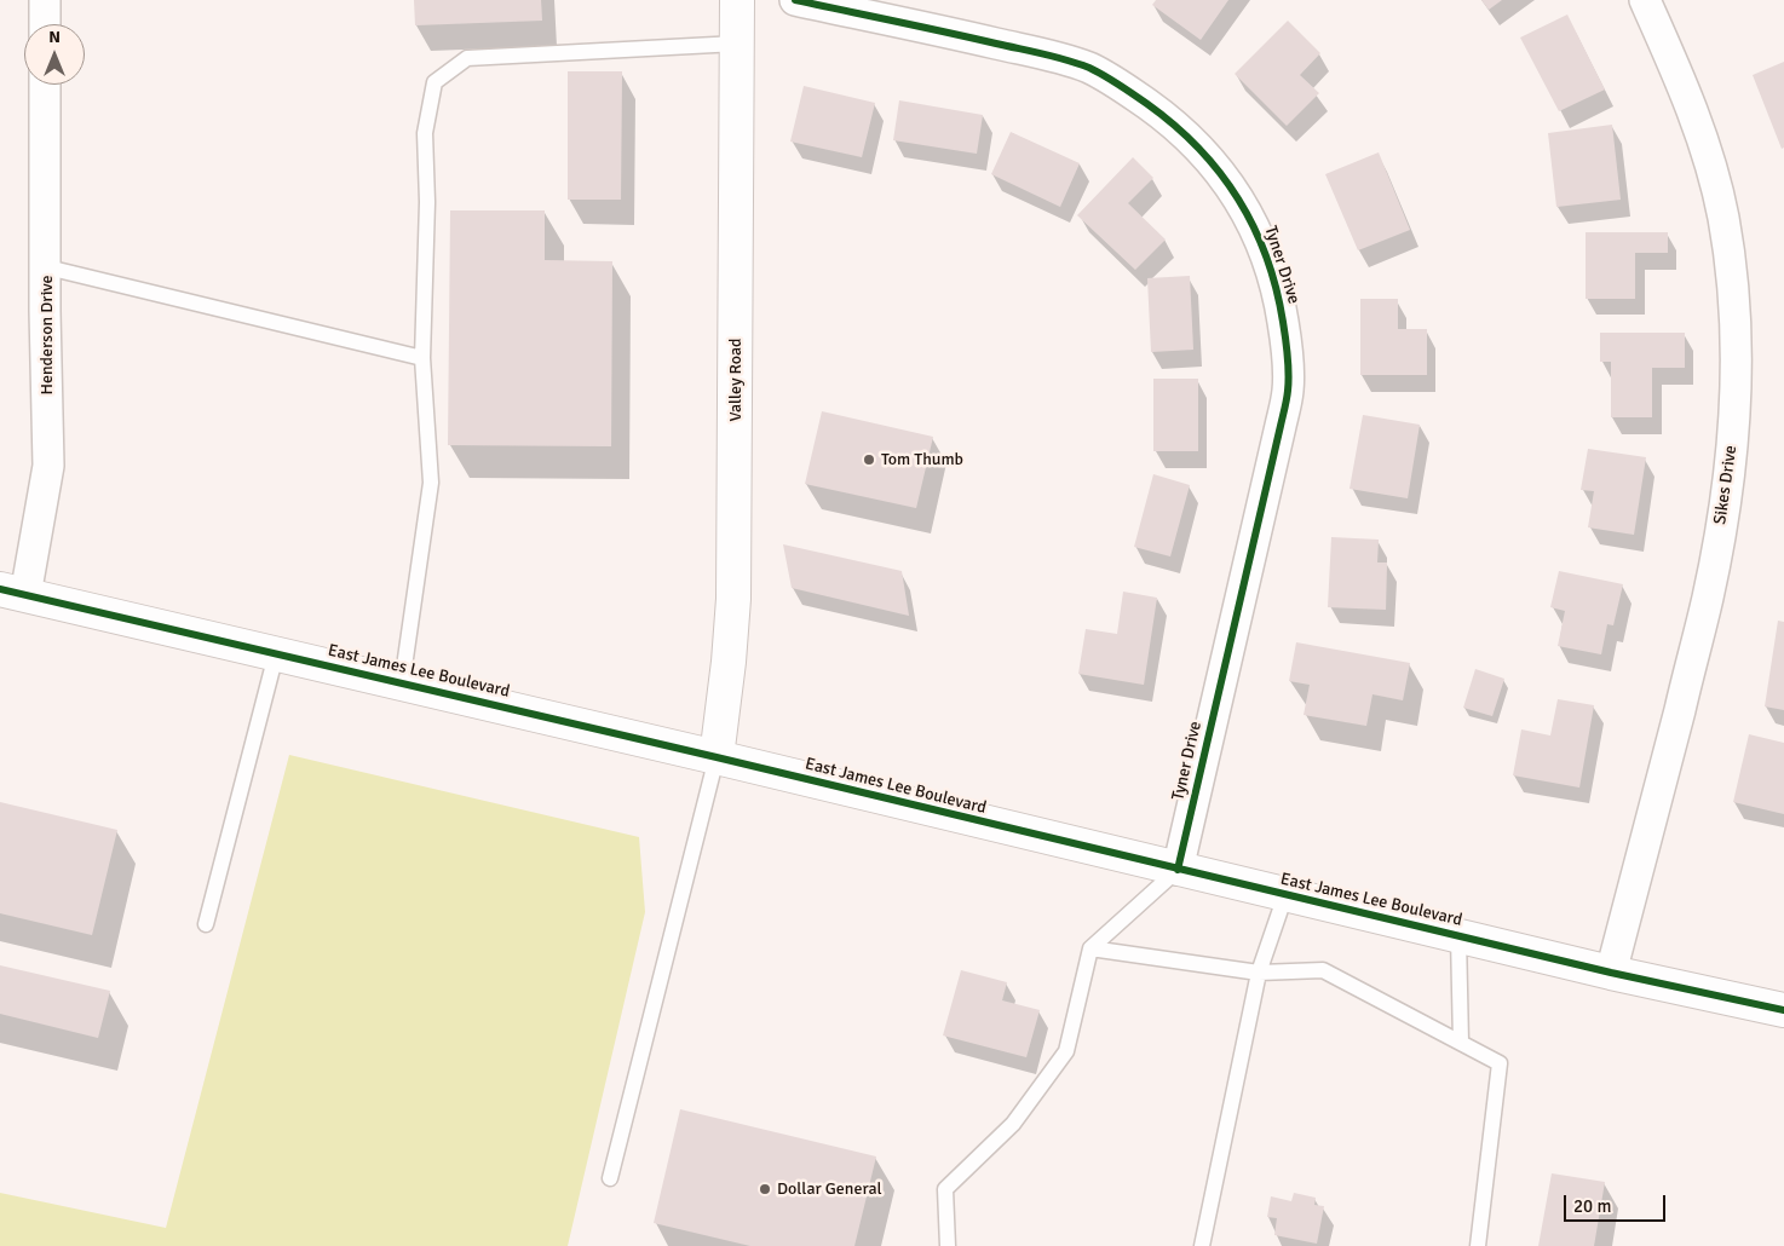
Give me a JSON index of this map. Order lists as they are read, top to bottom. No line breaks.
{"streets":{"main road":["Valley Road","East James Lee Boulevard"],"street":["Tyner Drive","Henderson Drive","Sikes Drive"]},"crossings":[["Tyner Drive","East James Lee Boulevard"],["Henderson Drive","East James Lee Boulevard"],["Valley Road","East James Lee Boulevard"],["Sikes Drive","East James Lee Boulevard"]],"places":["Tom Thumb","Dollar General"],"scale_bar":"20 m","north":"top"}
